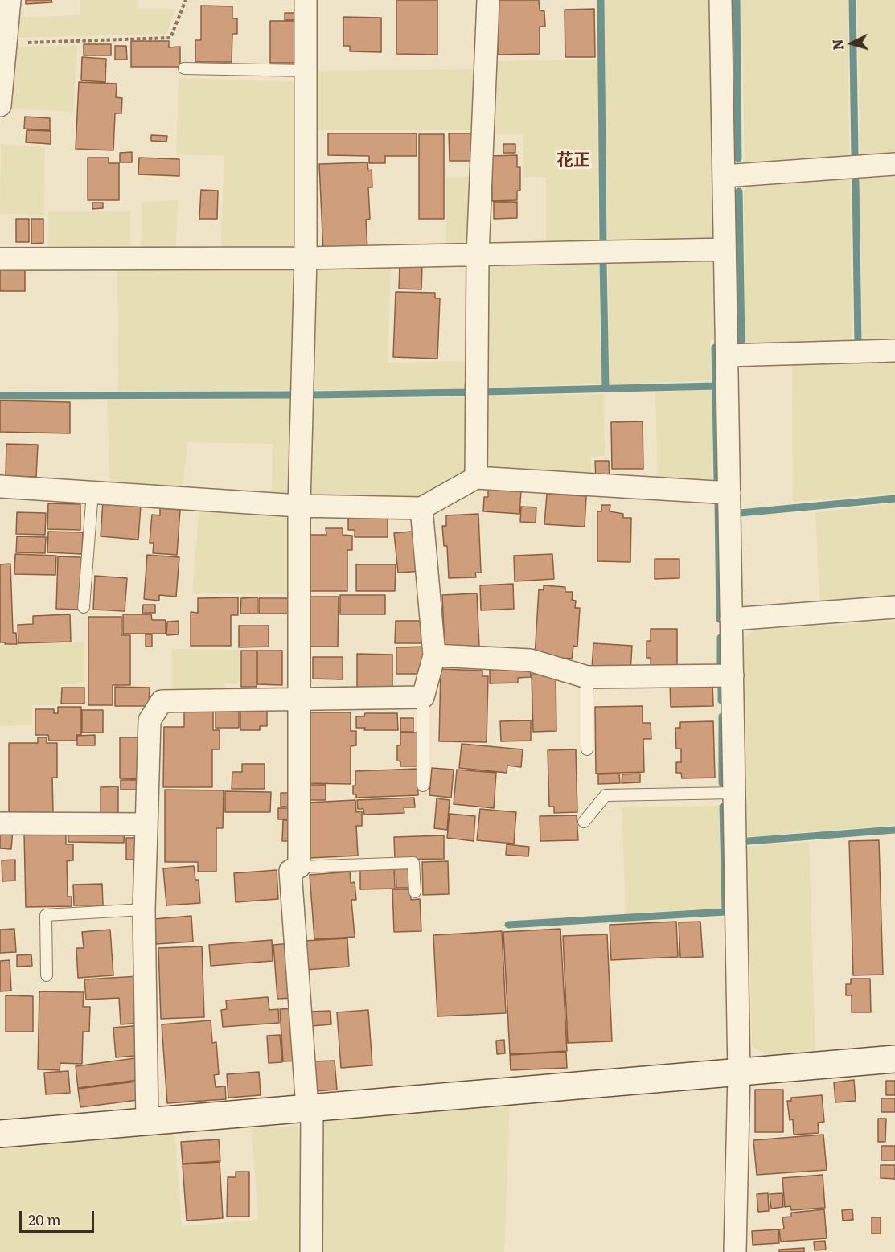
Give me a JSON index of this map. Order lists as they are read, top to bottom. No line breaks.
{"districts":["花正"],"scale_bar":"20 m","north":"left"}
